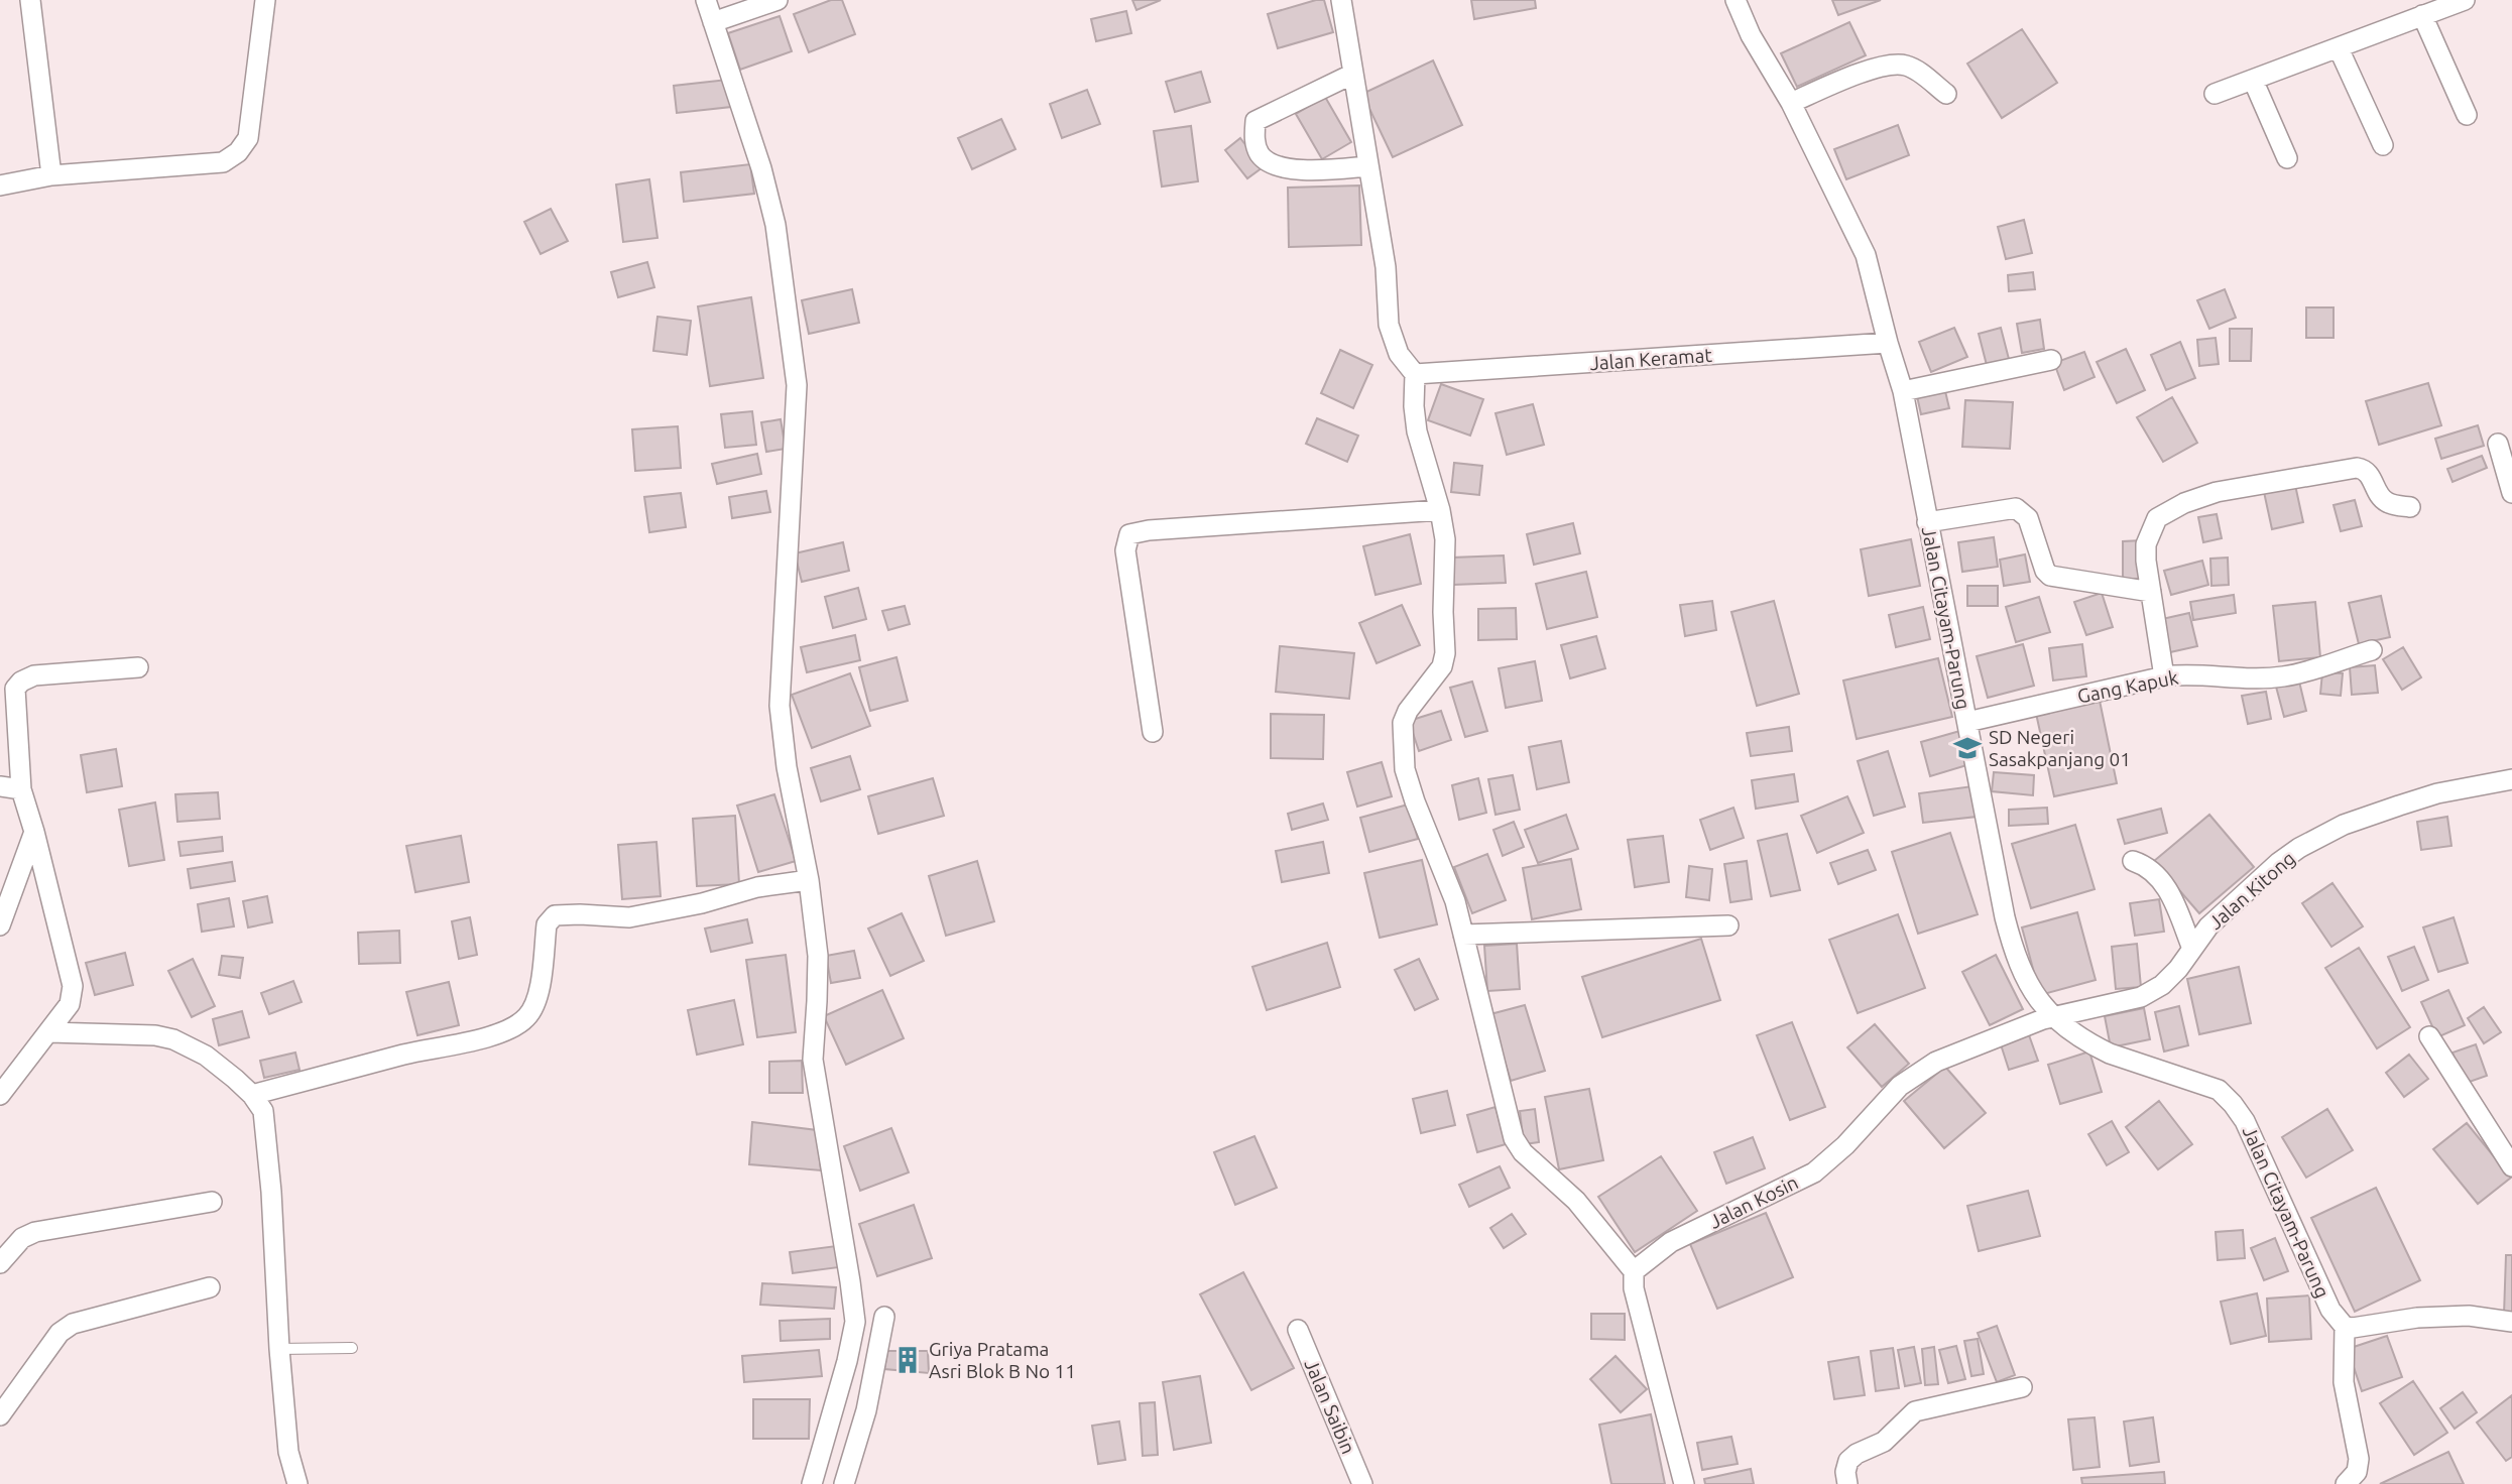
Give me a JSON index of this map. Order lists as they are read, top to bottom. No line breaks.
{"streets":{"street":["Jalan Keramat","Jalan Citayam-Parung","Gang Kapuk","Jalan Kitong","Jalan Kosin","Jalan Saibin"]},"crossings":[["Jalan Keramat","Jalan Citayam-Parung"],["Jalan Citayam-Parung","Gang Kapuk"],["Jalan Citayam-Parung","Jalan Kitong"],["Jalan Citayam-Parung","Jalan Kosin"],["Jalan Kitong","Jalan Kosin"]],"places":{"school or university":["SD Negeri Sasakpanjang 01"],"building":["Griya Pratama Asri Blok B No 11"]}}
